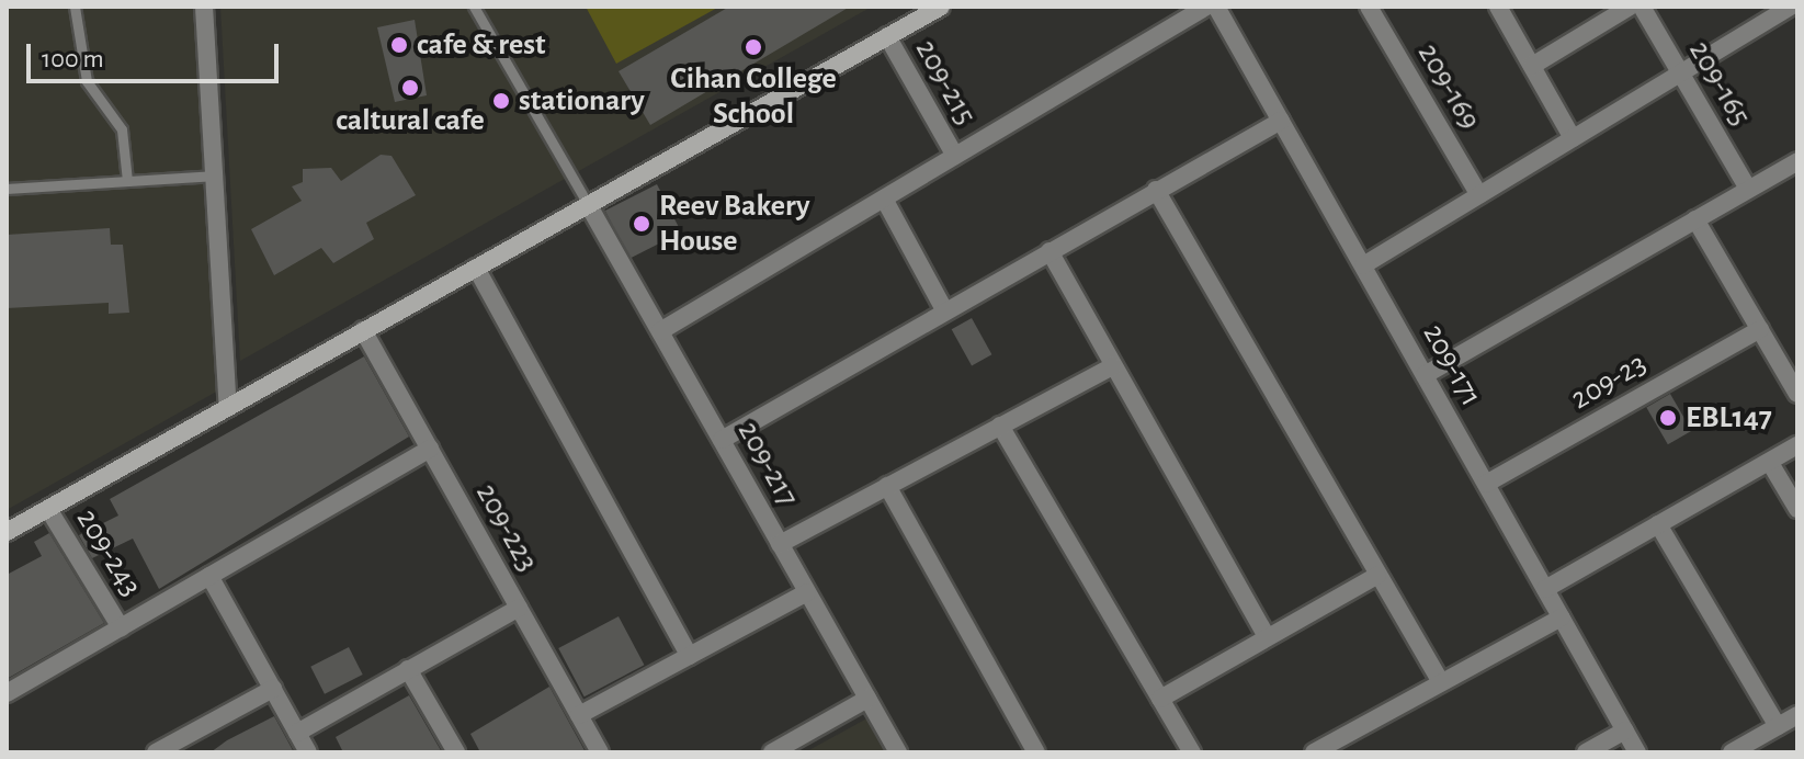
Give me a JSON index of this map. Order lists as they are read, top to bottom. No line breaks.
{"streets":{"street":["209-215","209-165","209-169","209-171","209-23","209-217","209-223","209-243"]},"crossings":[["209-171","209-23"]],"places":["cafe & rest","Cihan College School","caltural cafe","stationary","Reev Bakery House","EBL147"],"scale_bar":"100 m"}
